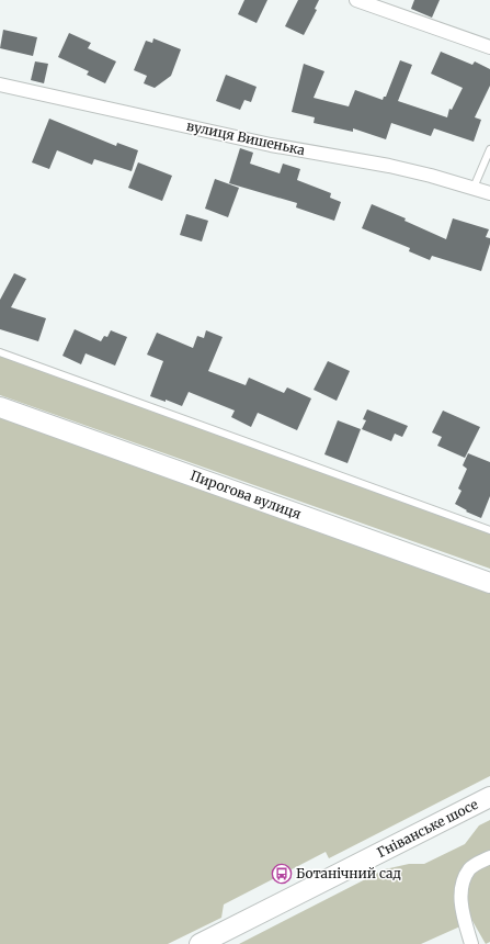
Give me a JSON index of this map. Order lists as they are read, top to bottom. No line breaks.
{"streets":{"main road":["Пирогова вулиця","Гніванське шосе"],"street":["вулиця Вишенька"]},"places":{"bus stop":["Ботанічний сад"]}}
